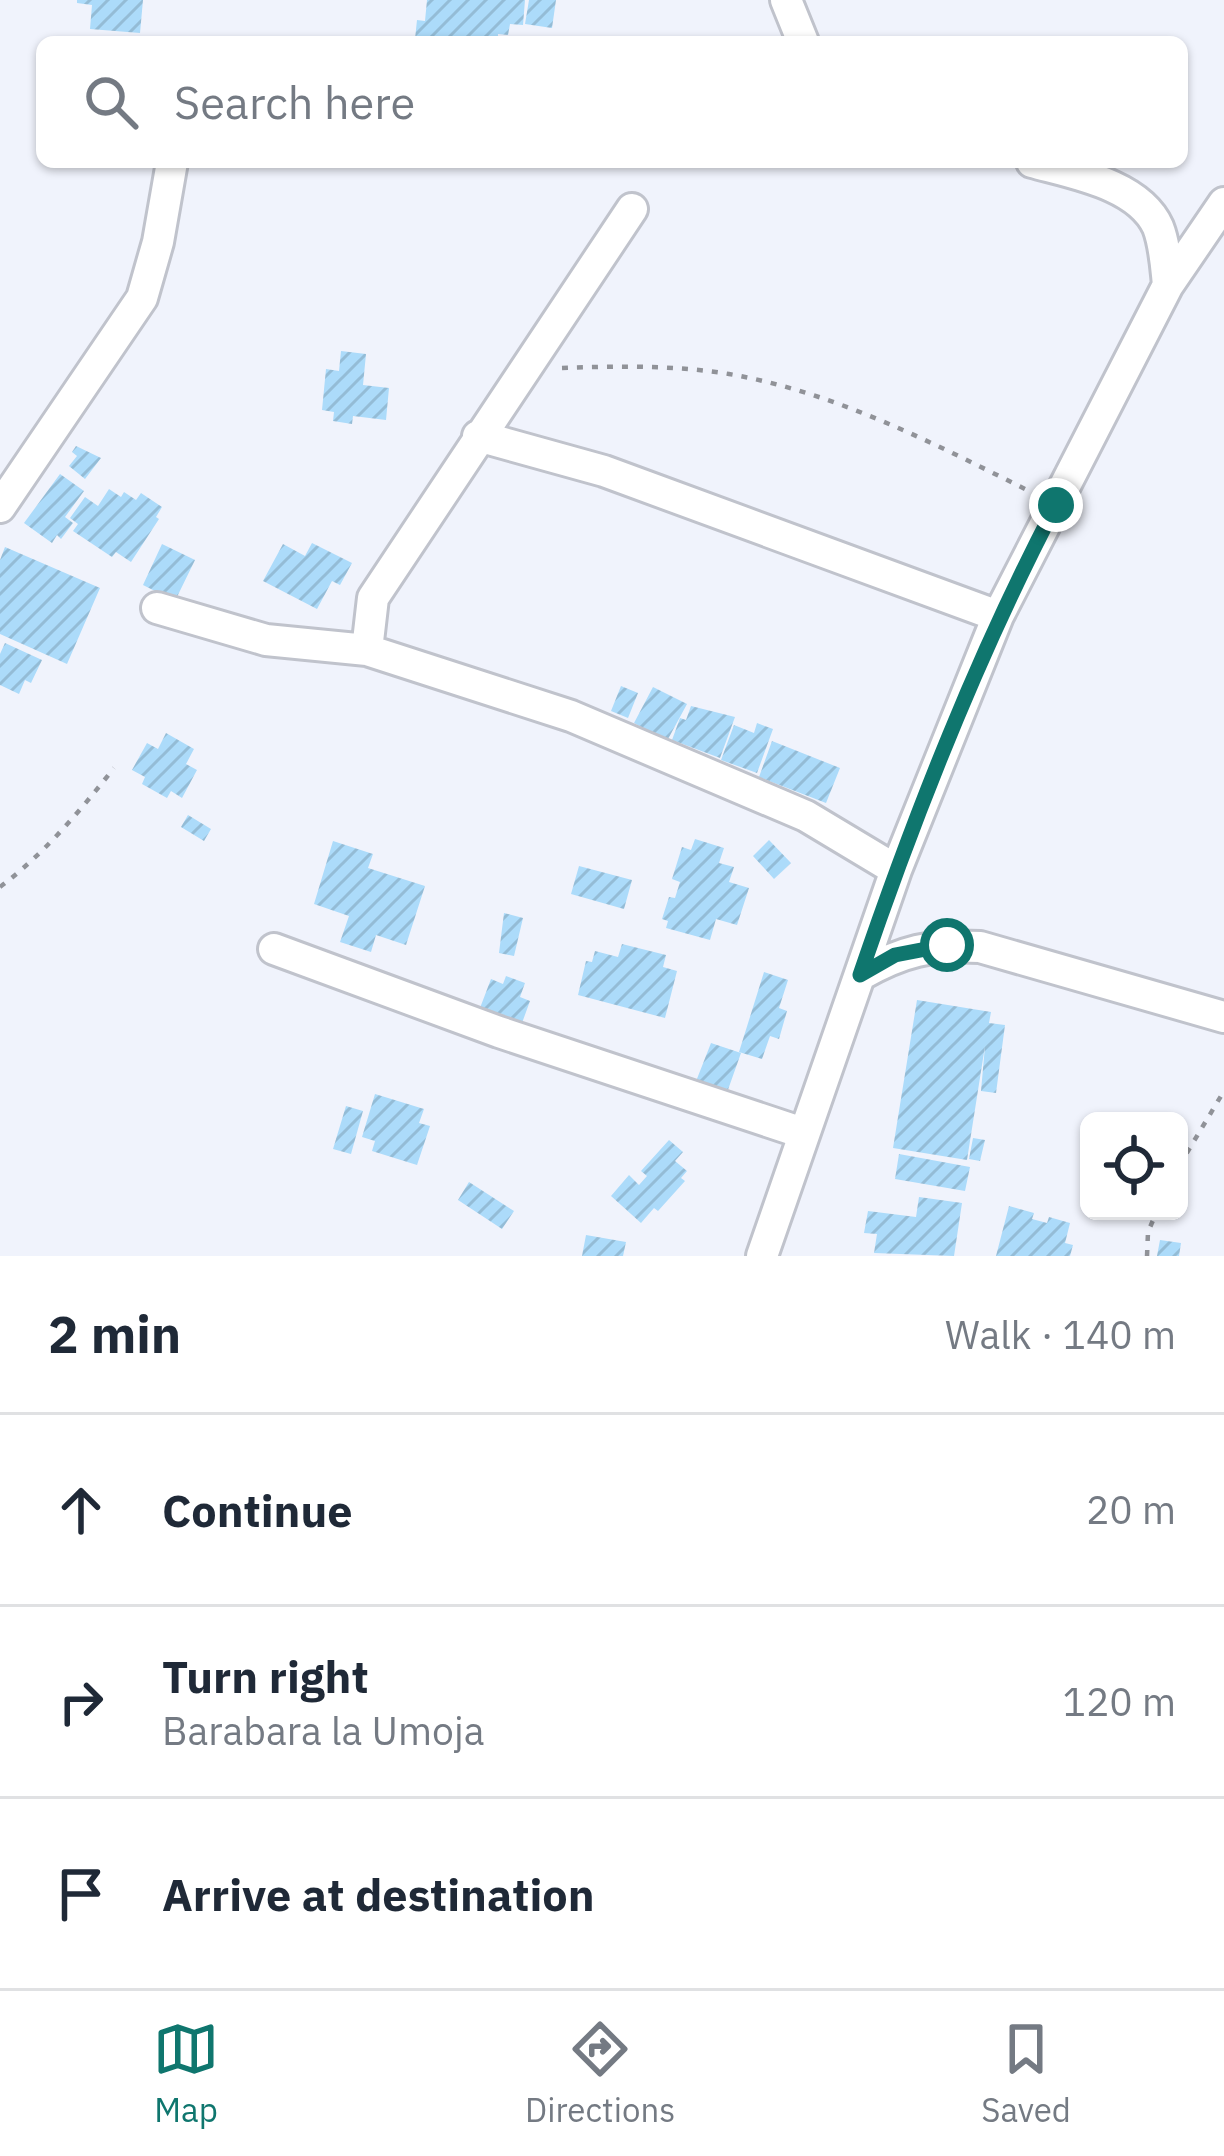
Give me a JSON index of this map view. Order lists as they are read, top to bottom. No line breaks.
{"page":{"search":"Search here","heading":["2 min","Walk · 140 m"],"list":[["Continue","20 m"],["Turn right","Barabara la Umoja","120 m"],"Arrive at destination"],"nav":["Map","Directions","Saved"]}}
